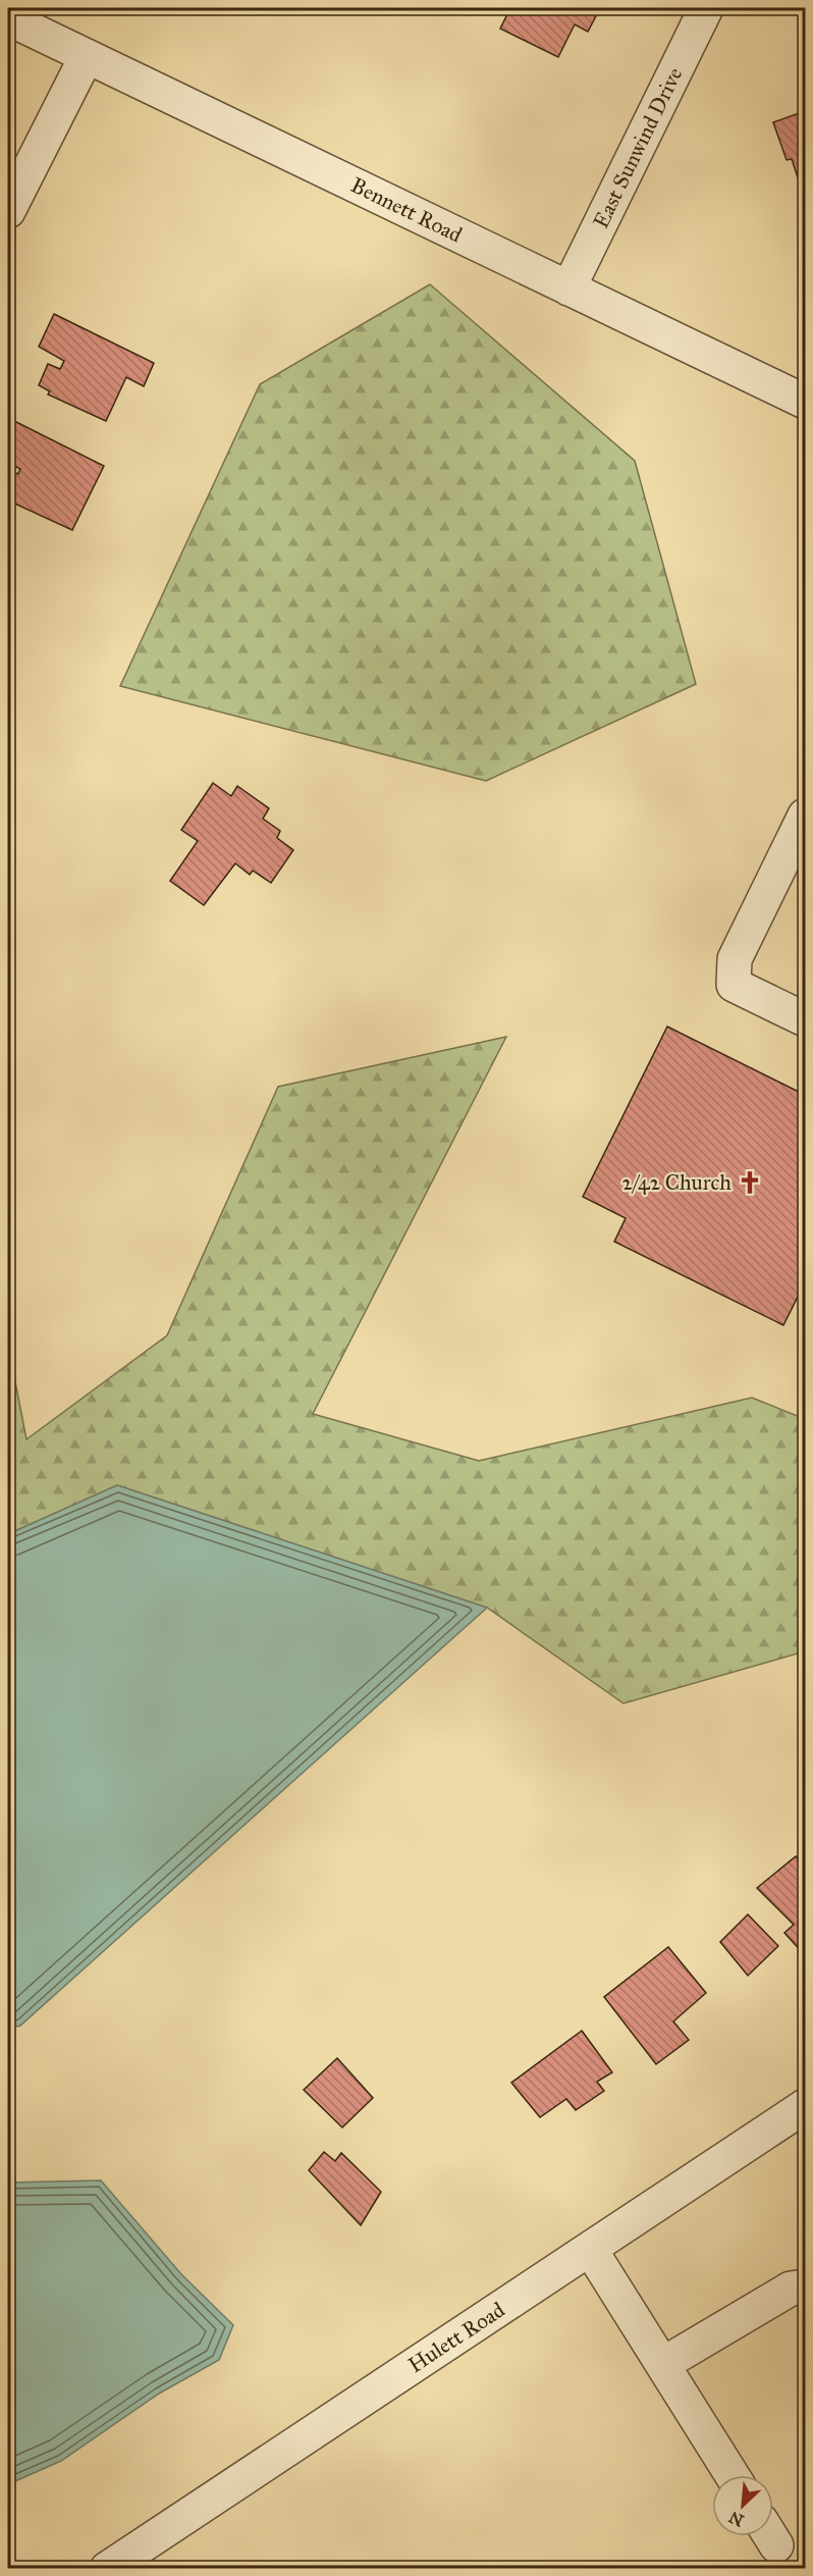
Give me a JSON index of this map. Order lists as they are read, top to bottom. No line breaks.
{"streets":{"street":["East Sunwind Drive","Bennett Road","Hulett Road"]},"crossings":[["East Sunwind Drive","Bennett Road"]],"places":{"church":["2/42 Church"]},"north":"bottom left"}
